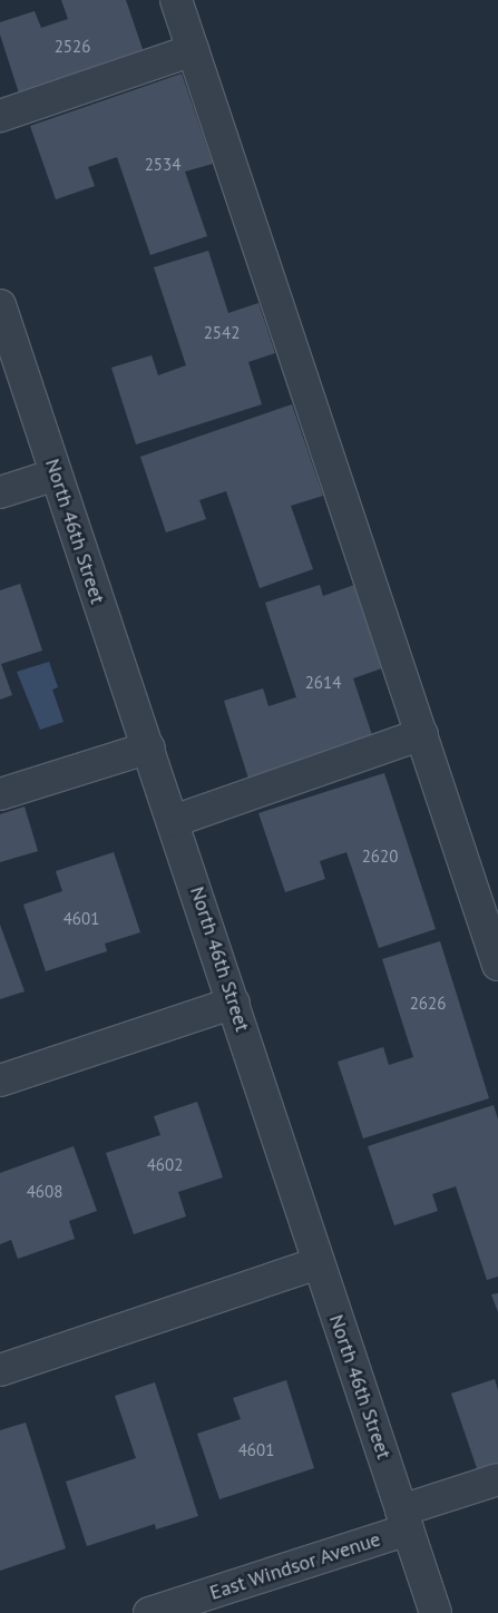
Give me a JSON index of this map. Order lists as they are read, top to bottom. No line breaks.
{"streets":{"street":["North 46th Street","East Windsor Avenue"]},"crossings":[["North 46th Street","East Windsor Avenue"]],"house_numbers":["2526","2534","2542","2614","2620","4601","2626","4602","4608","4601"]}
